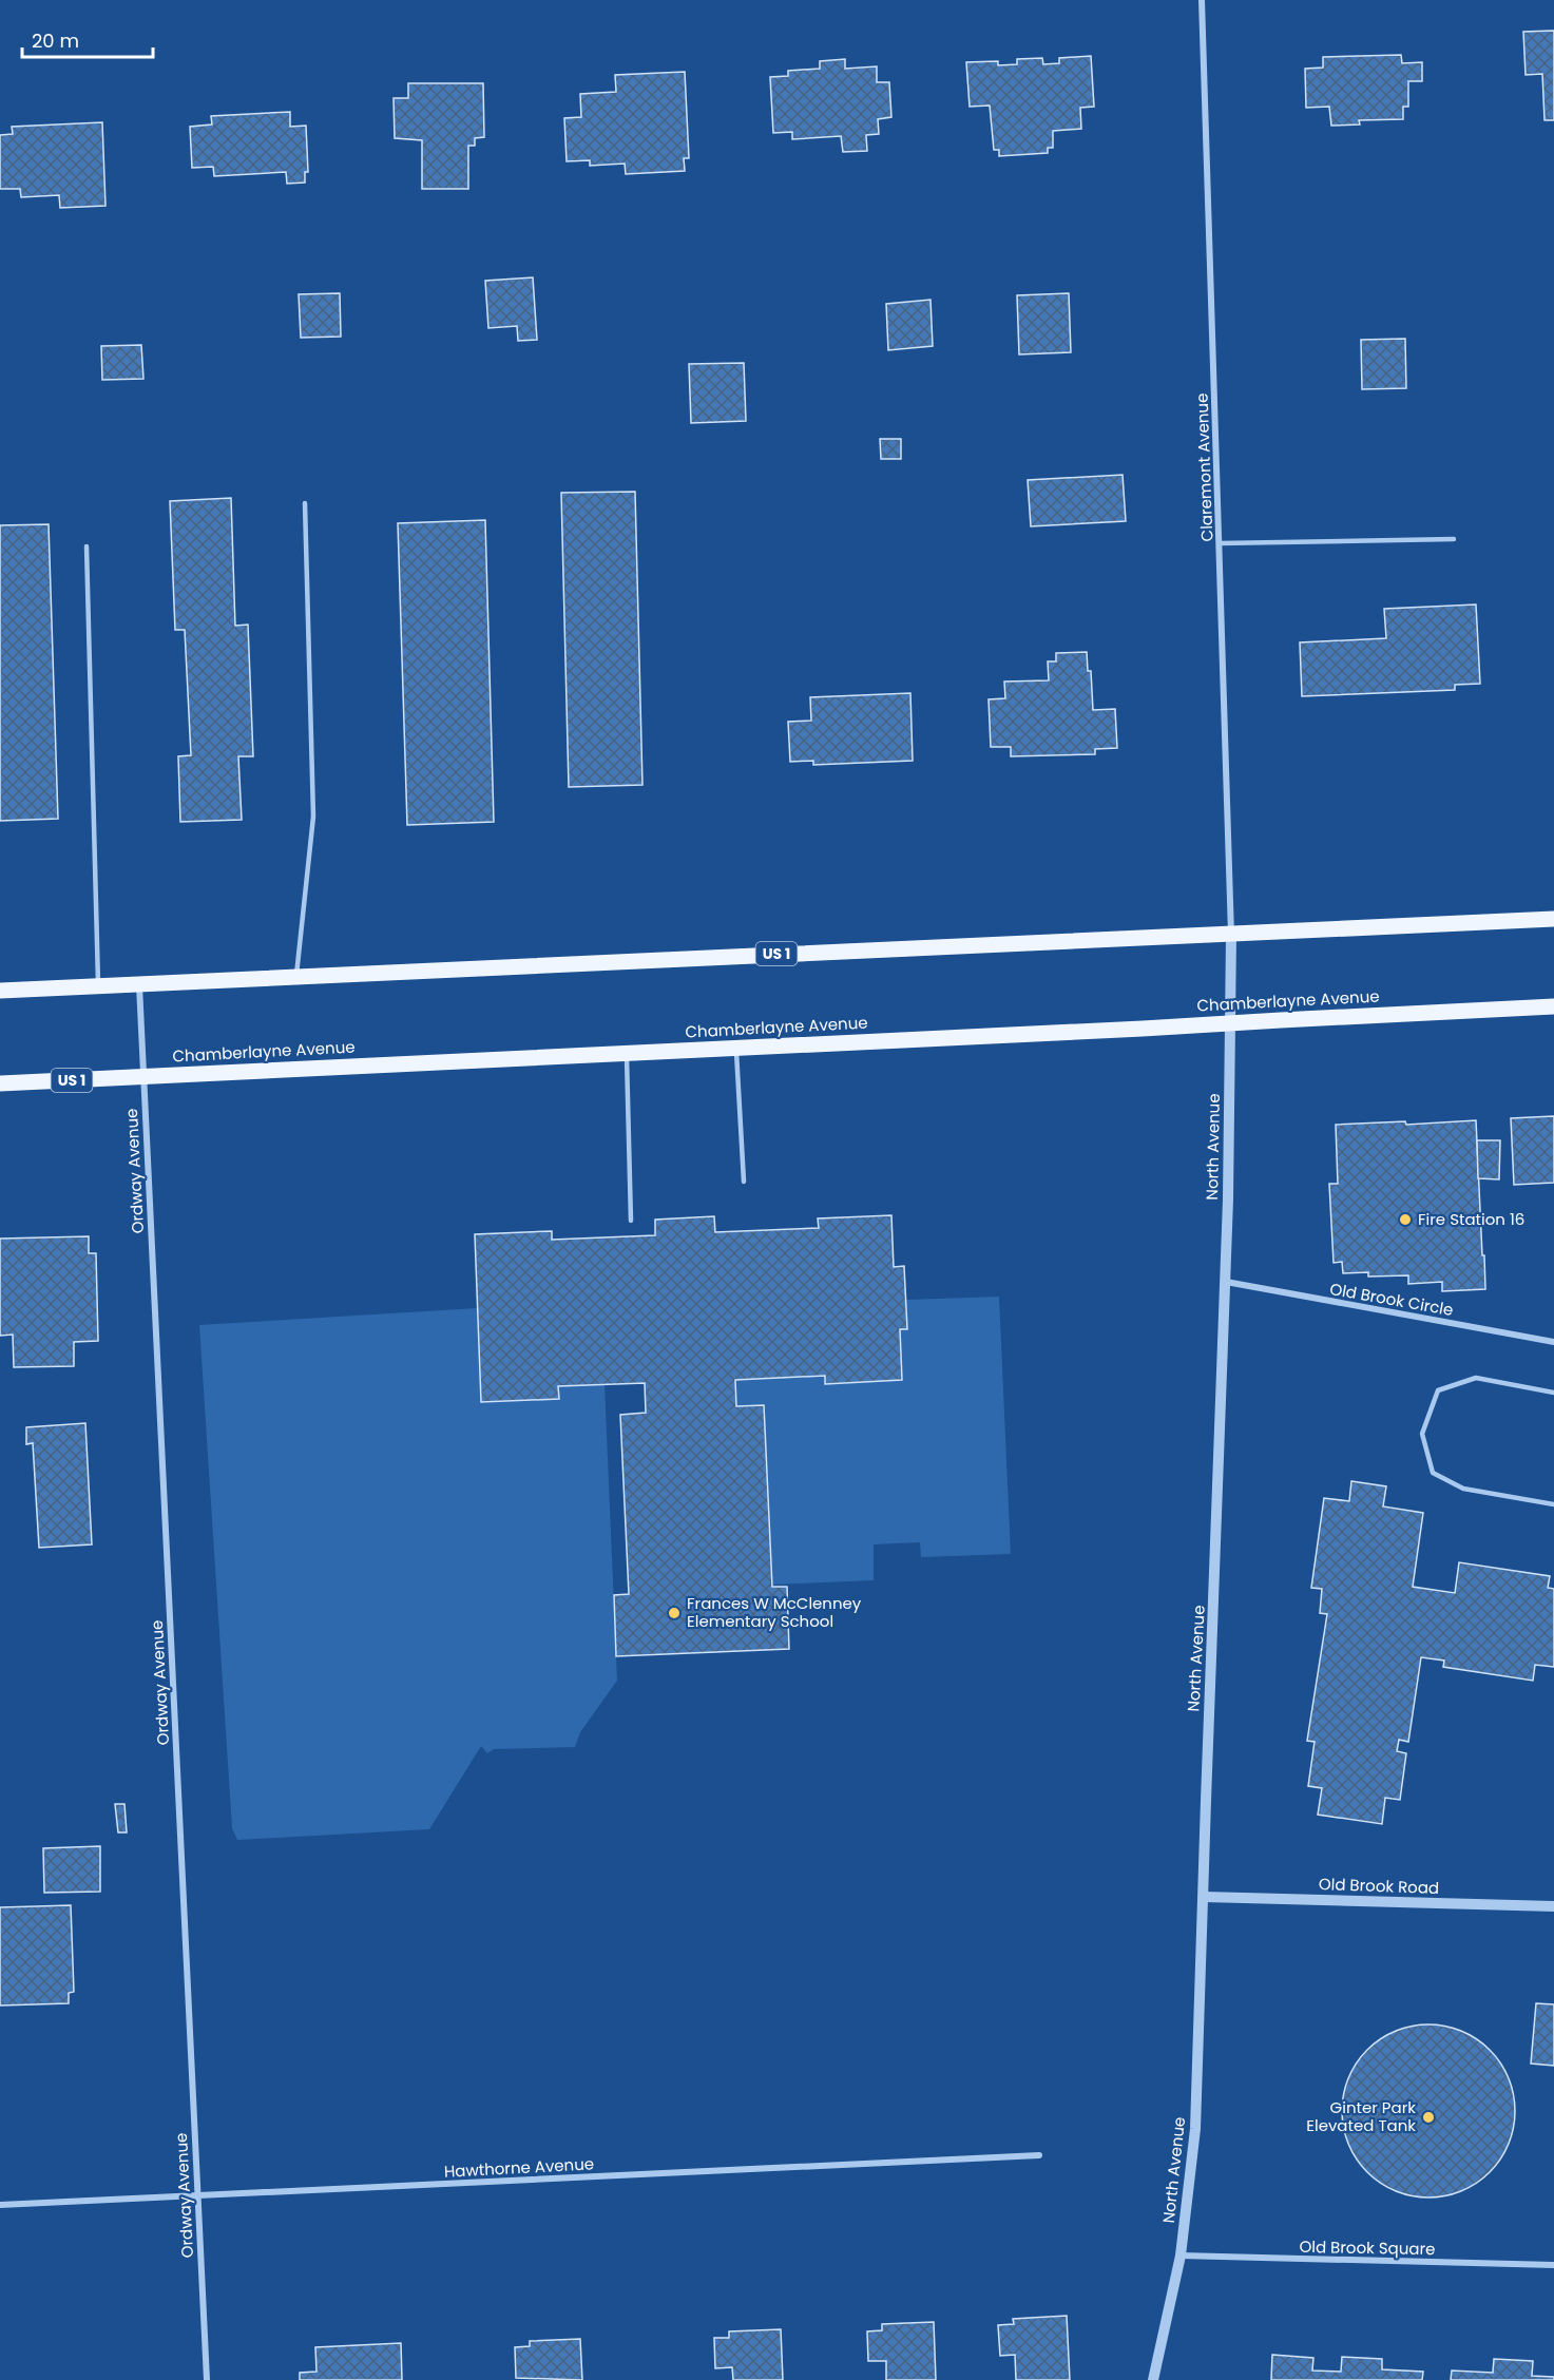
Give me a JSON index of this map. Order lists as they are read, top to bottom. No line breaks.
{"streets":{"main road":["US 1","Chamberlayne Avenue"],"street":["Claremont Avenue","North Avenue","Ordway Avenue","Old Brook Circle","Old Brook Road","Hawthorne Avenue","Old Brook Square"]},"crossings":[["Claremont Avenue","US 1"],["Claremont Avenue","North Avenue"],["US 1","North Avenue"],["US 1","Ordway Avenue"],["Chamberlayne Avenue","North Avenue"],["Chamberlayne Avenue","Ordway Avenue"],["North Avenue","Old Brook Circle"],["North Avenue","Old Brook Road"],["North Avenue","Old Brook Square"],["Ordway Avenue","Hawthorne Avenue"]],"places":["Fire Station 16","Frances W McClenney Elementary School","Ginter Park Elevated Tank"],"scale_bar":"20 m"}
